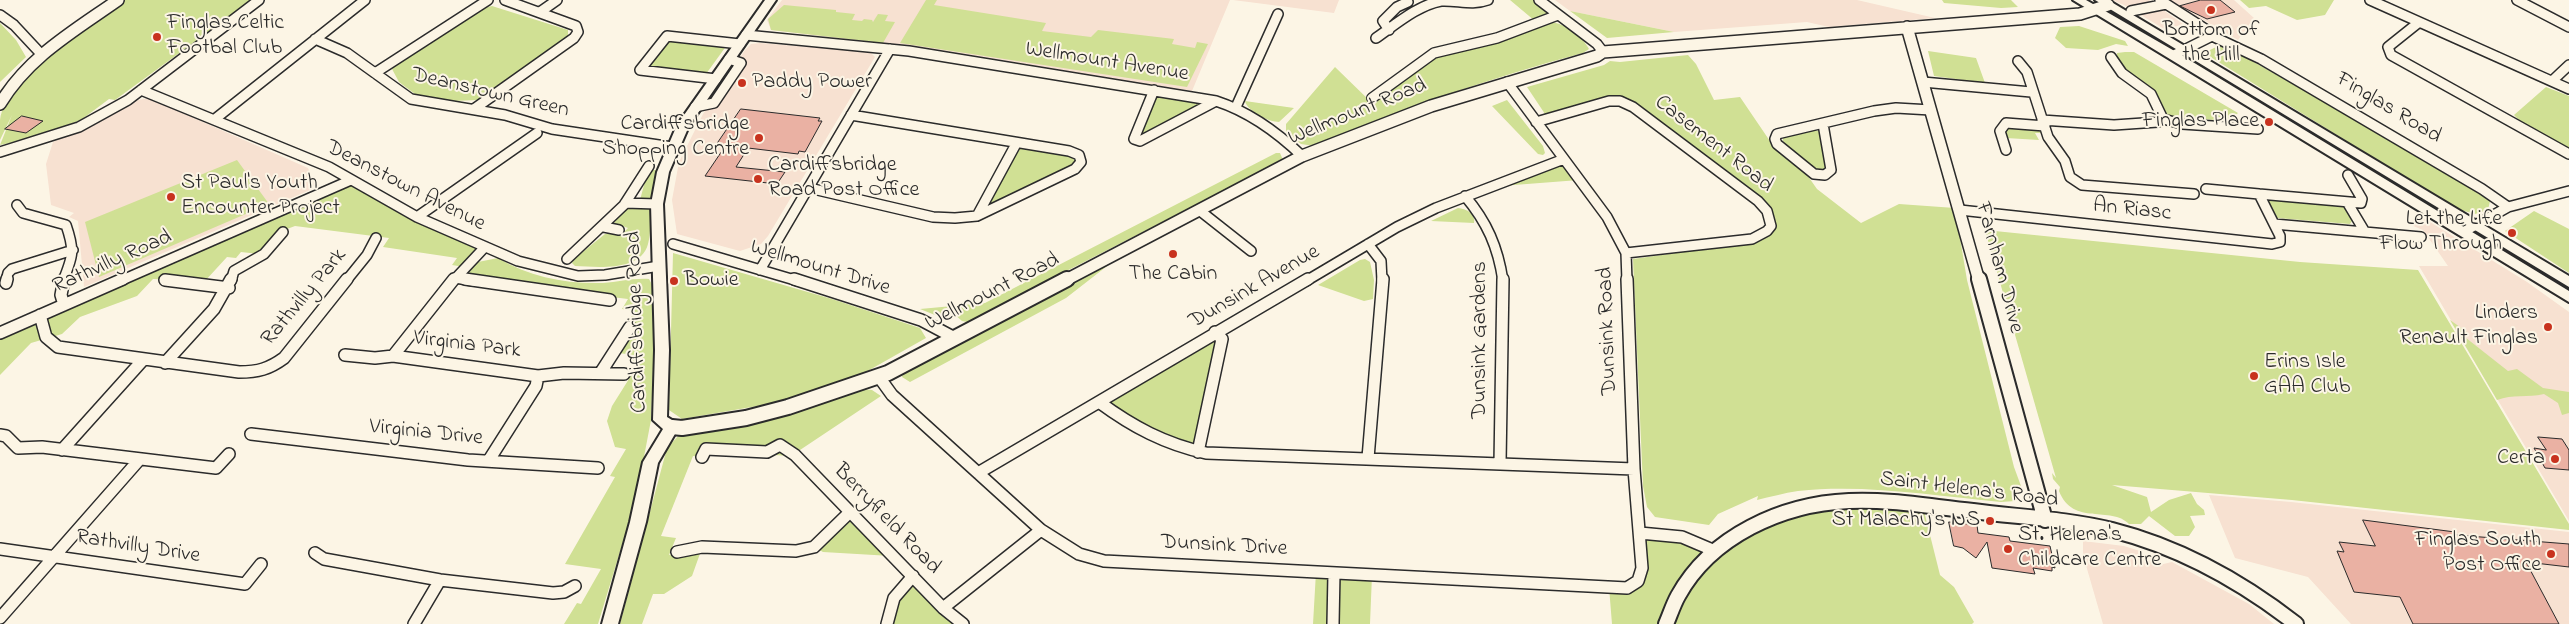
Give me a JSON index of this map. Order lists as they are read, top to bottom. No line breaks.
{"streets":{"main road":["Cardiffsbridge Road"],"street":["Wellmount Avenue","Deanstown Green","Finglas Road","Wellmount Road","Casement Road","Deanstown Avenue","An Riasc","Rathvilly Road","Farnham Drive","Wellmount Drive","Dunsink Avenue","Rathvilly Park","Dunsink Road","Dunsink Gardens","Virginia Park","Virginia Drive","Saint Helena's Road","Berryfield Road","Dunsink Drive","Rathvilly Drive"]},"crossings":[["Wellmount Avenue","Wellmount Road"],["Wellmount Avenue","Cardiffsbridge Road"],["Deanstown Green","Cardiffsbridge Road"],["Wellmount Road","Farnham Drive"],["Wellmount Road","Wellmount Drive"],["Wellmount Road","Cardiffsbridge Road"],["Wellmount Road","Dunsink Road"],["Wellmount Road","Dunsink Drive"],["Casement Road","Dunsink Road"],["Deanstown Avenue","Rathvilly Road"],["Deanstown Avenue","Cardiffsbridge Road"],["Deanstown Avenue","Virginia Park"],["An Riasc","Farnham Drive"],["Rathvilly Road","Rathvilly Park"],["Farnham Drive","Saint Helena's Road"],["Dunsink Avenue","Dunsink Road"],["Dunsink Avenue","Dunsink Gardens"],["Dunsink Avenue","Dunsink Drive"],["Dunsink Road","Dunsink Drive"],["Virginia Park","Virginia Drive"]],"places":["Bottom of the Hill","Finglas Celtic Footbal Club","Paddy Power","Finglas Place","Cardiffsbridge Shopping Centre","Cardiffsbridge Road Post Office","St Paul's Youth Encounter Project","Let the Life Flow Through","The Cabin","Bowie","Linders Renault Finglas","Erins Isle GAA Club","Certa","St Malachy's NS","St. Helena's Childcare Centre","Finglas South Post Office"]}
